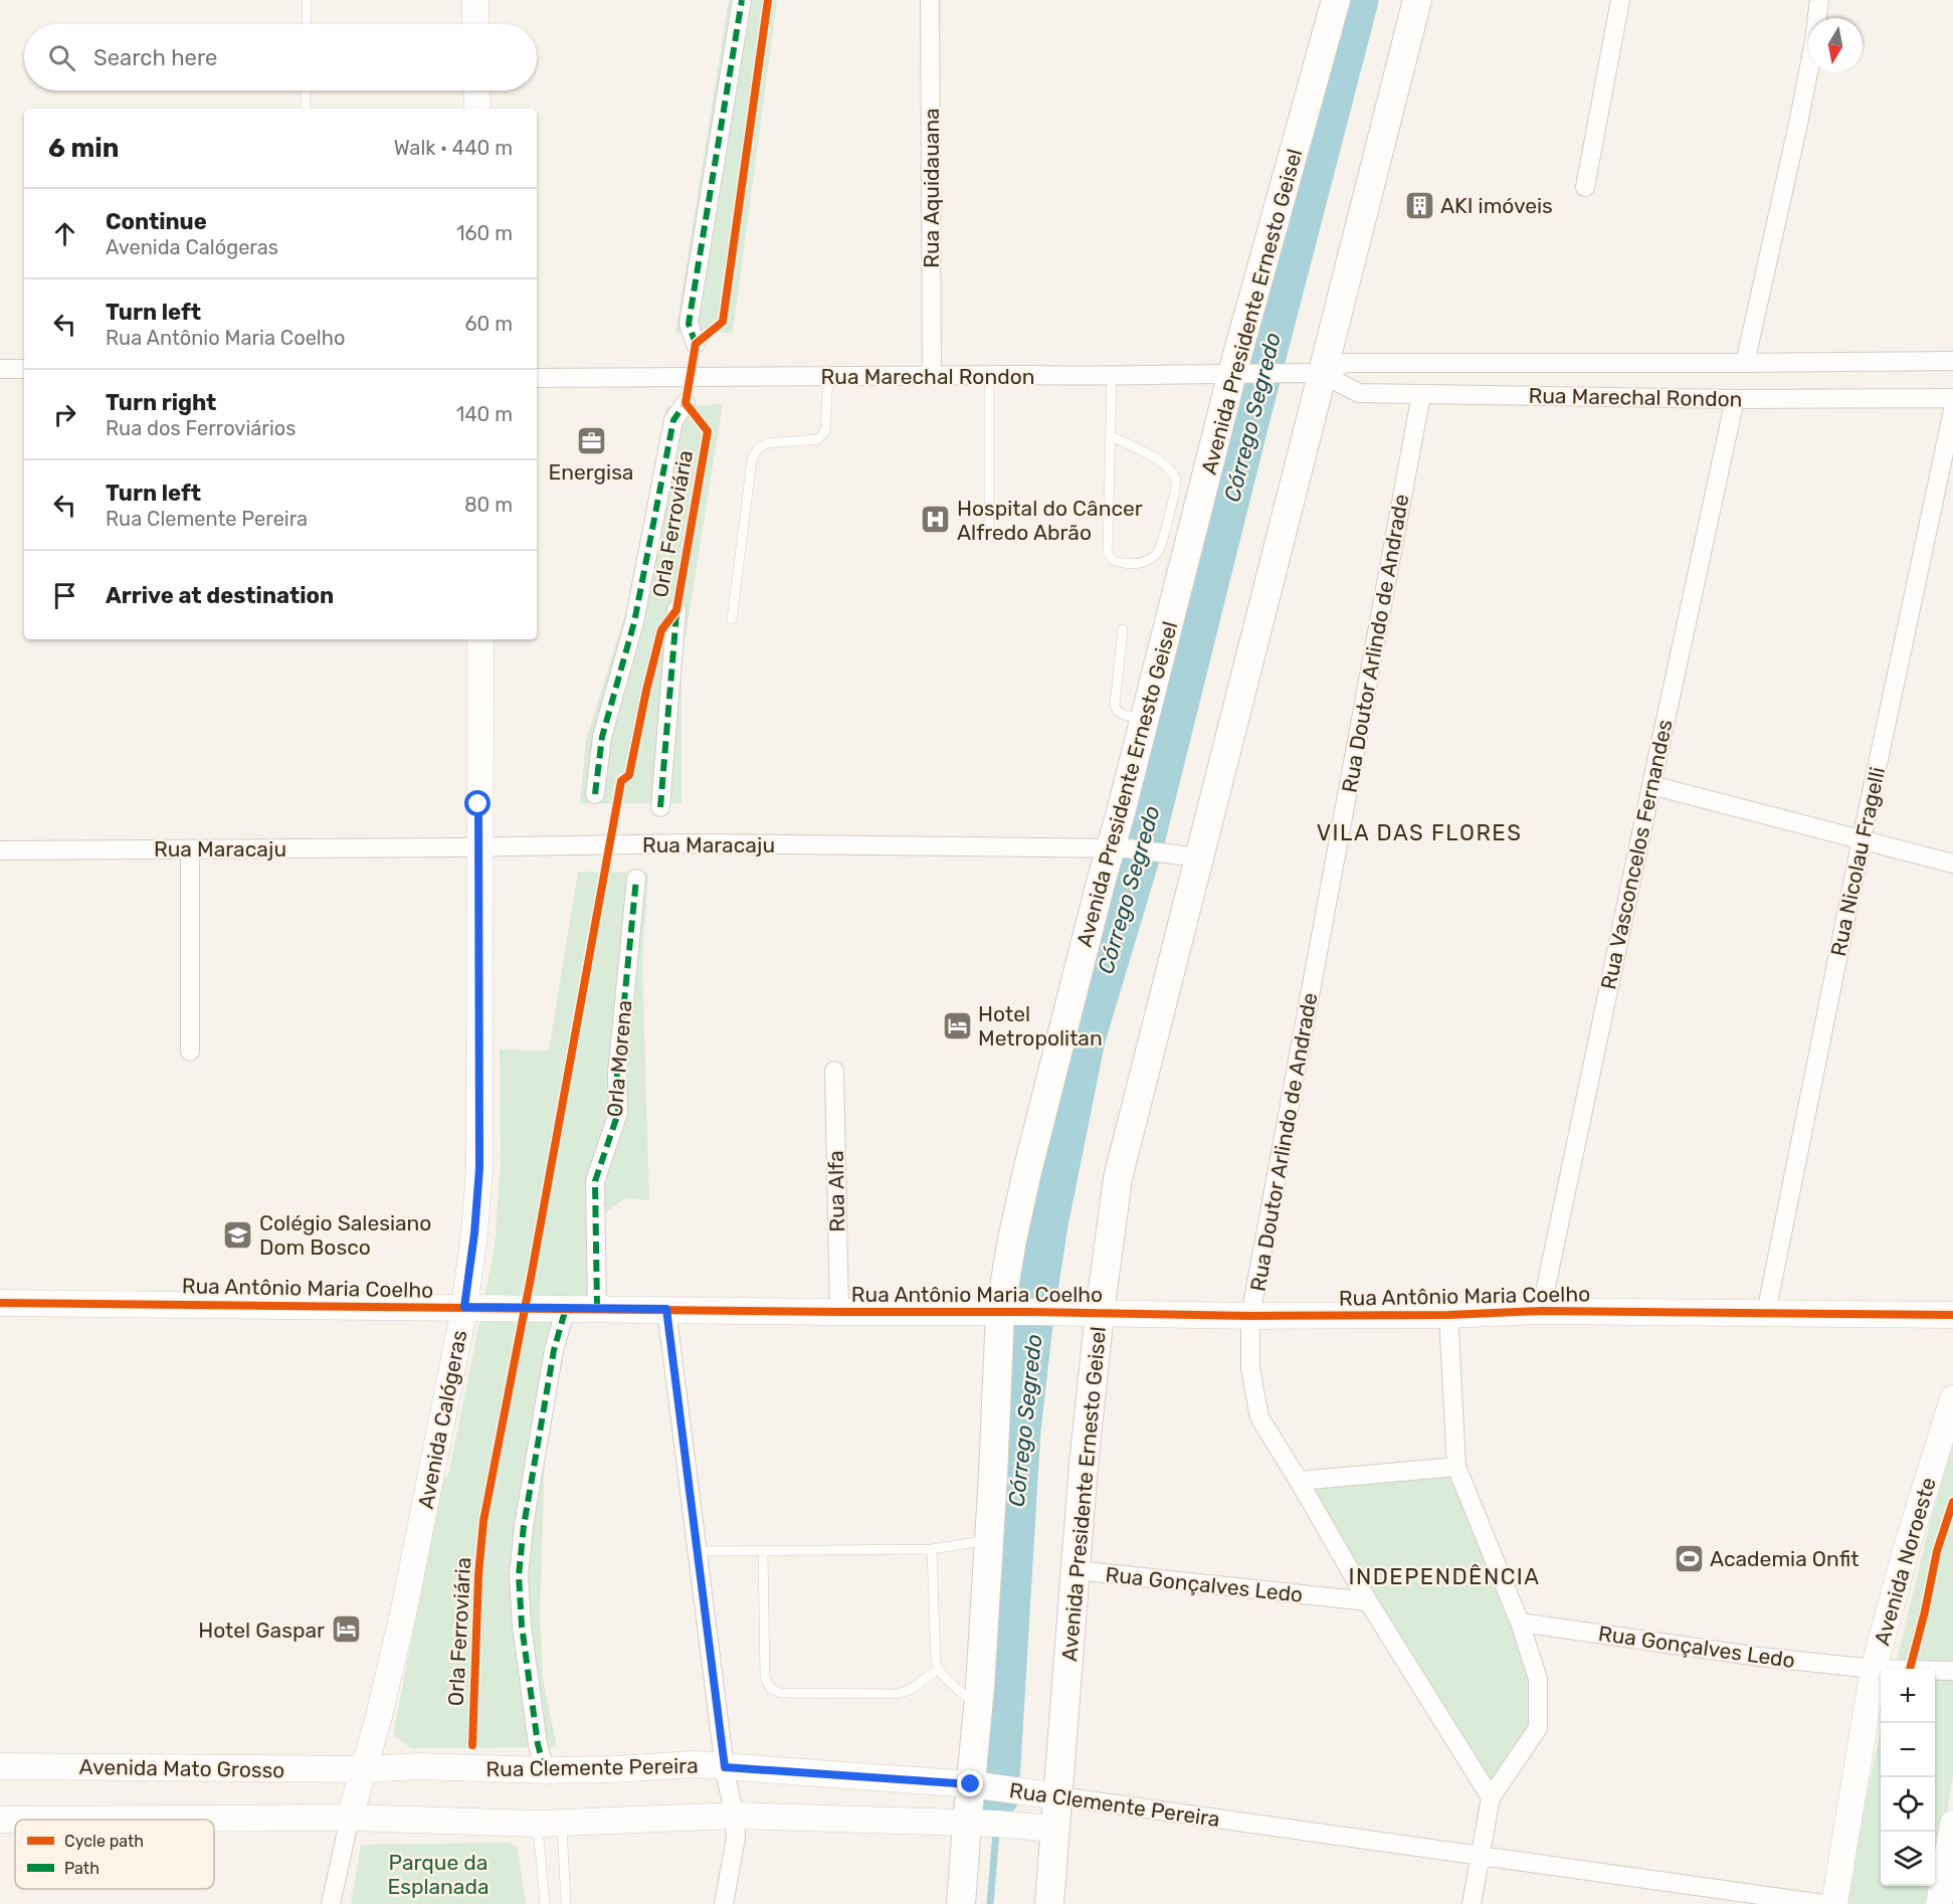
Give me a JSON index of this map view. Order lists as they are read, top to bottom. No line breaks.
{"streets":{"main road":["Avenida Presidente Ernesto Geisel","Rua Antônio Maria Coelho","Avenida Calógeras","Avenida Noroeste","Rua Clemente Pereira","Avenida Mato Grosso"],"street":["Rua Aquidauana","Rua Marechal Rondon","Orla Ferroviária","Rua Doutor Arlindo de Andrade","Rua Maracaju","Rua Vasconcelos Fernandes","Rua Nicolau Fragelli","Orla Morena","Rua Alfa","Rua Gonçalves Ledo"]},"crossings":[["Rua Aquidauana","Rua Marechal Rondon"],["Avenida Presidente Ernesto Geisel","Rua Marechal Rondon"],["Avenida Presidente Ernesto Geisel","Rua Maracaju"],["Avenida Presidente Ernesto Geisel","Rua Antônio Maria Coelho"],["Avenida Presidente Ernesto Geisel","Rua Gonçalves Ledo"],["Avenida Presidente Ernesto Geisel","Rua Clemente Pereira"],["Rua Marechal Rondon","Rua Doutor Arlindo de Andrade"],["Rua Marechal Rondon","Rua Vasconcelos Fernandes"],["Rua Doutor Arlindo de Andrade","Rua Antônio Maria Coelho"],["Rua Doutor Arlindo de Andrade","Rua Gonçalves Ledo"],["Rua Maracaju","Avenida Calógeras"],["Rua Vasconcelos Fernandes","Rua Antônio Maria Coelho"],["Rua Nicolau Fragelli","Rua Antônio Maria Coelho"],["Orla Morena","Rua Antônio Maria Coelho"],["Rua Alfa","Rua Antônio Maria Coelho"],["Rua Antônio Maria Coelho","Avenida Calógeras"],["Avenida Calógeras","Rua Clemente Pereira"],["Avenida Calógeras","Avenida Mato Grosso"],["Avenida Noroeste","Rua Gonçalves Ledo"],["Rua Clemente Pereira","Avenida Mato Grosso"]],"districts":["VILA DAS FLORES","INDEPENDÊNCIA"],"water":["Córrego Segredo"],"parks":["Parque da Esplanada"],"places":{"building":["AKI imóveis"],"office":["Energisa"],"hospital":["Hospital do Câncer Alfredo Abrão"],"hotel":["Hotel Metropolitan","Hotel Gaspar"],"school or university":["Colégio Salesiano Dom Bosco"],"sports":["Academia Onfit"]},"legend":["Cycle path","Path"],"north":"bottom","page":{"search":"Search here","heading":["6 min","Walk · 440 m"],"list":[["Continue","Avenida Calógeras","160 m"],["Turn left","Rua Antônio Maria Coelho","60 m"],["Turn right","Rua dos Ferroviários","140 m"],["Turn left","Rua Clemente Pereira","80 m"],"Arrive at destination"],"map_buttons":["+","−"]}}
